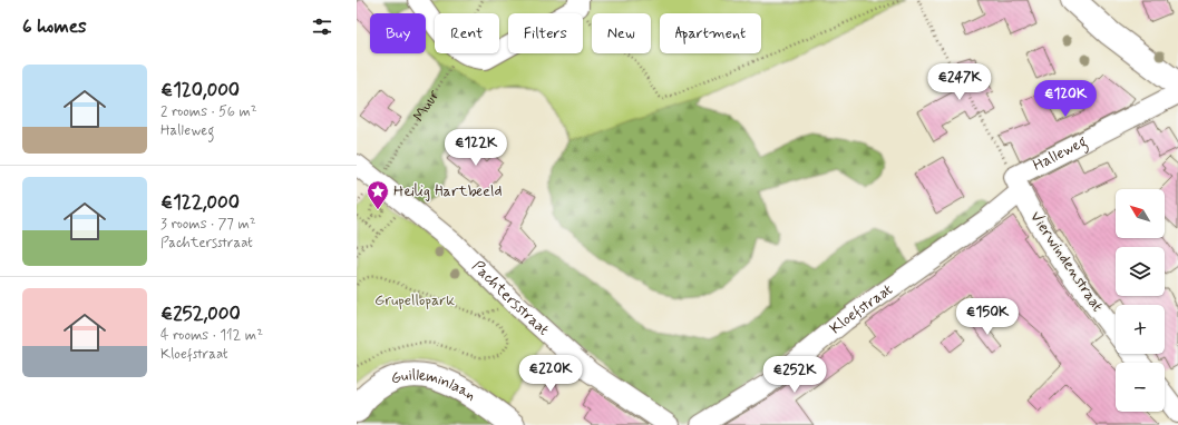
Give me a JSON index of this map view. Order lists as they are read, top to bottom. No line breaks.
{"streets":{"main road":["Guilleminlaan"],"street":["Halleweg","Vierwindenstraat","Pachtersstraat","Kloefstraat"],"path":["Muur"]},"crossings":[["Halleweg","Vierwindenstraat"],["Halleweg","Kloefstraat"],["Vierwindenstraat","Kloefstraat"]],"parks":["Grupellopark"],"places":{"place":["Heilig Hartbeeld"]},"north":"top left","page":{"heading":"6 homes","chip":["Buy","Rent","Filters","New","Apartment"],"list":[{"name":"€120,000","note":"2 rooms · 56 m² · Halleweg"},{"name":"€122,000","note":"3 rooms · 77 m² · Pachtersstraat"},{"name":"€252,000","note":"4 rooms · 112 m² · Kloefstraat"}],"price":["€247K","€120K","€122K","€150K","€220K","€252K"],"map_buttons":["+","−"]}}
